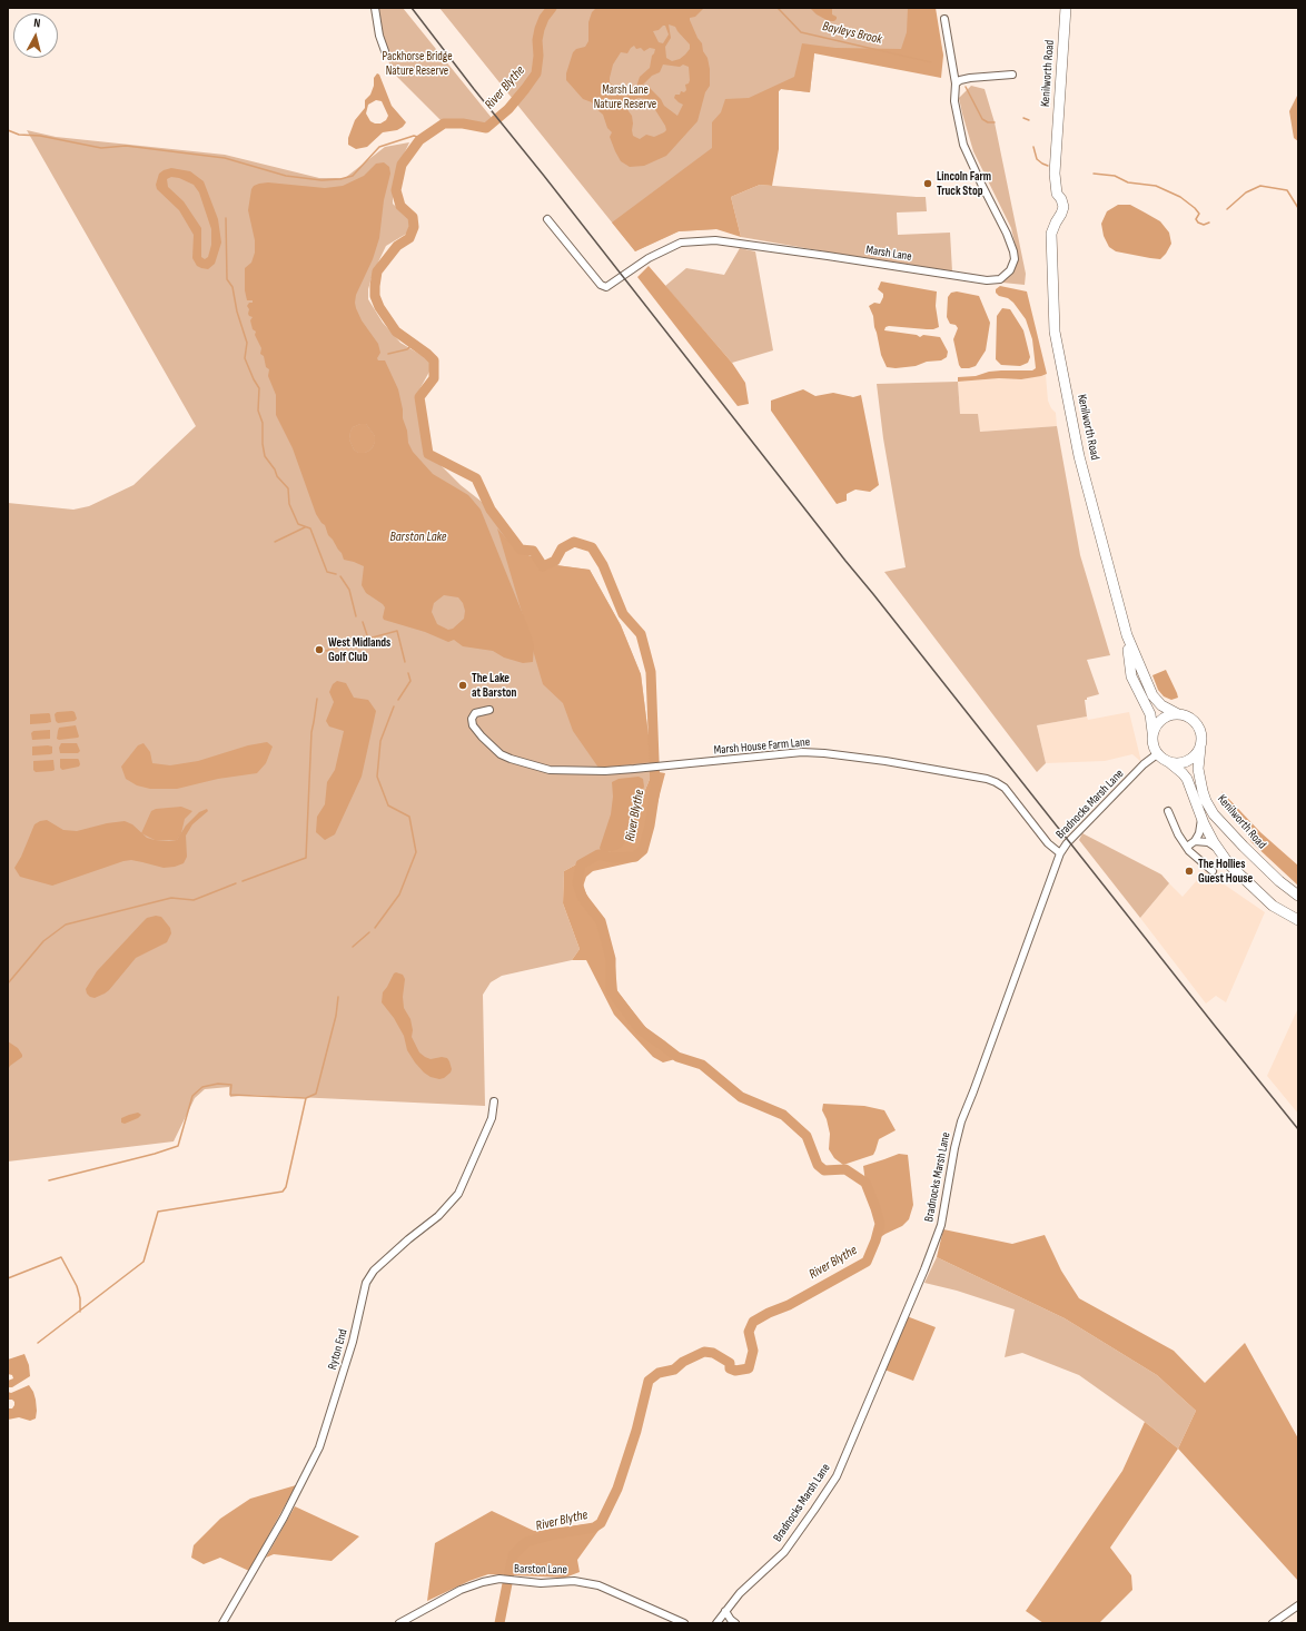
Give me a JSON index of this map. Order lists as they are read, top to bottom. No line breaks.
{"streets":{"highway":["Kenilworth Road"],"street":["Marsh Lane","Marsh House Farm Lane","Bradnocks Marsh Lane","Ryton End","Barston Lane"]},"crossings":[["Kenilworth Road","Bradnocks Marsh Lane"],["Marsh House Farm Lane","Bradnocks Marsh Lane"]],"water":["Bayleys Brook","River Blythe","Barston Lake"],"parks":["Packhorse Bridge Nature Reserve","Marsh Lane Nature Reserve"],"places":["Lincoln Farm Truck Stop","West Midlands Golf Club","The Lake at Barston","The Hollies Guest House"],"north":"top"}
